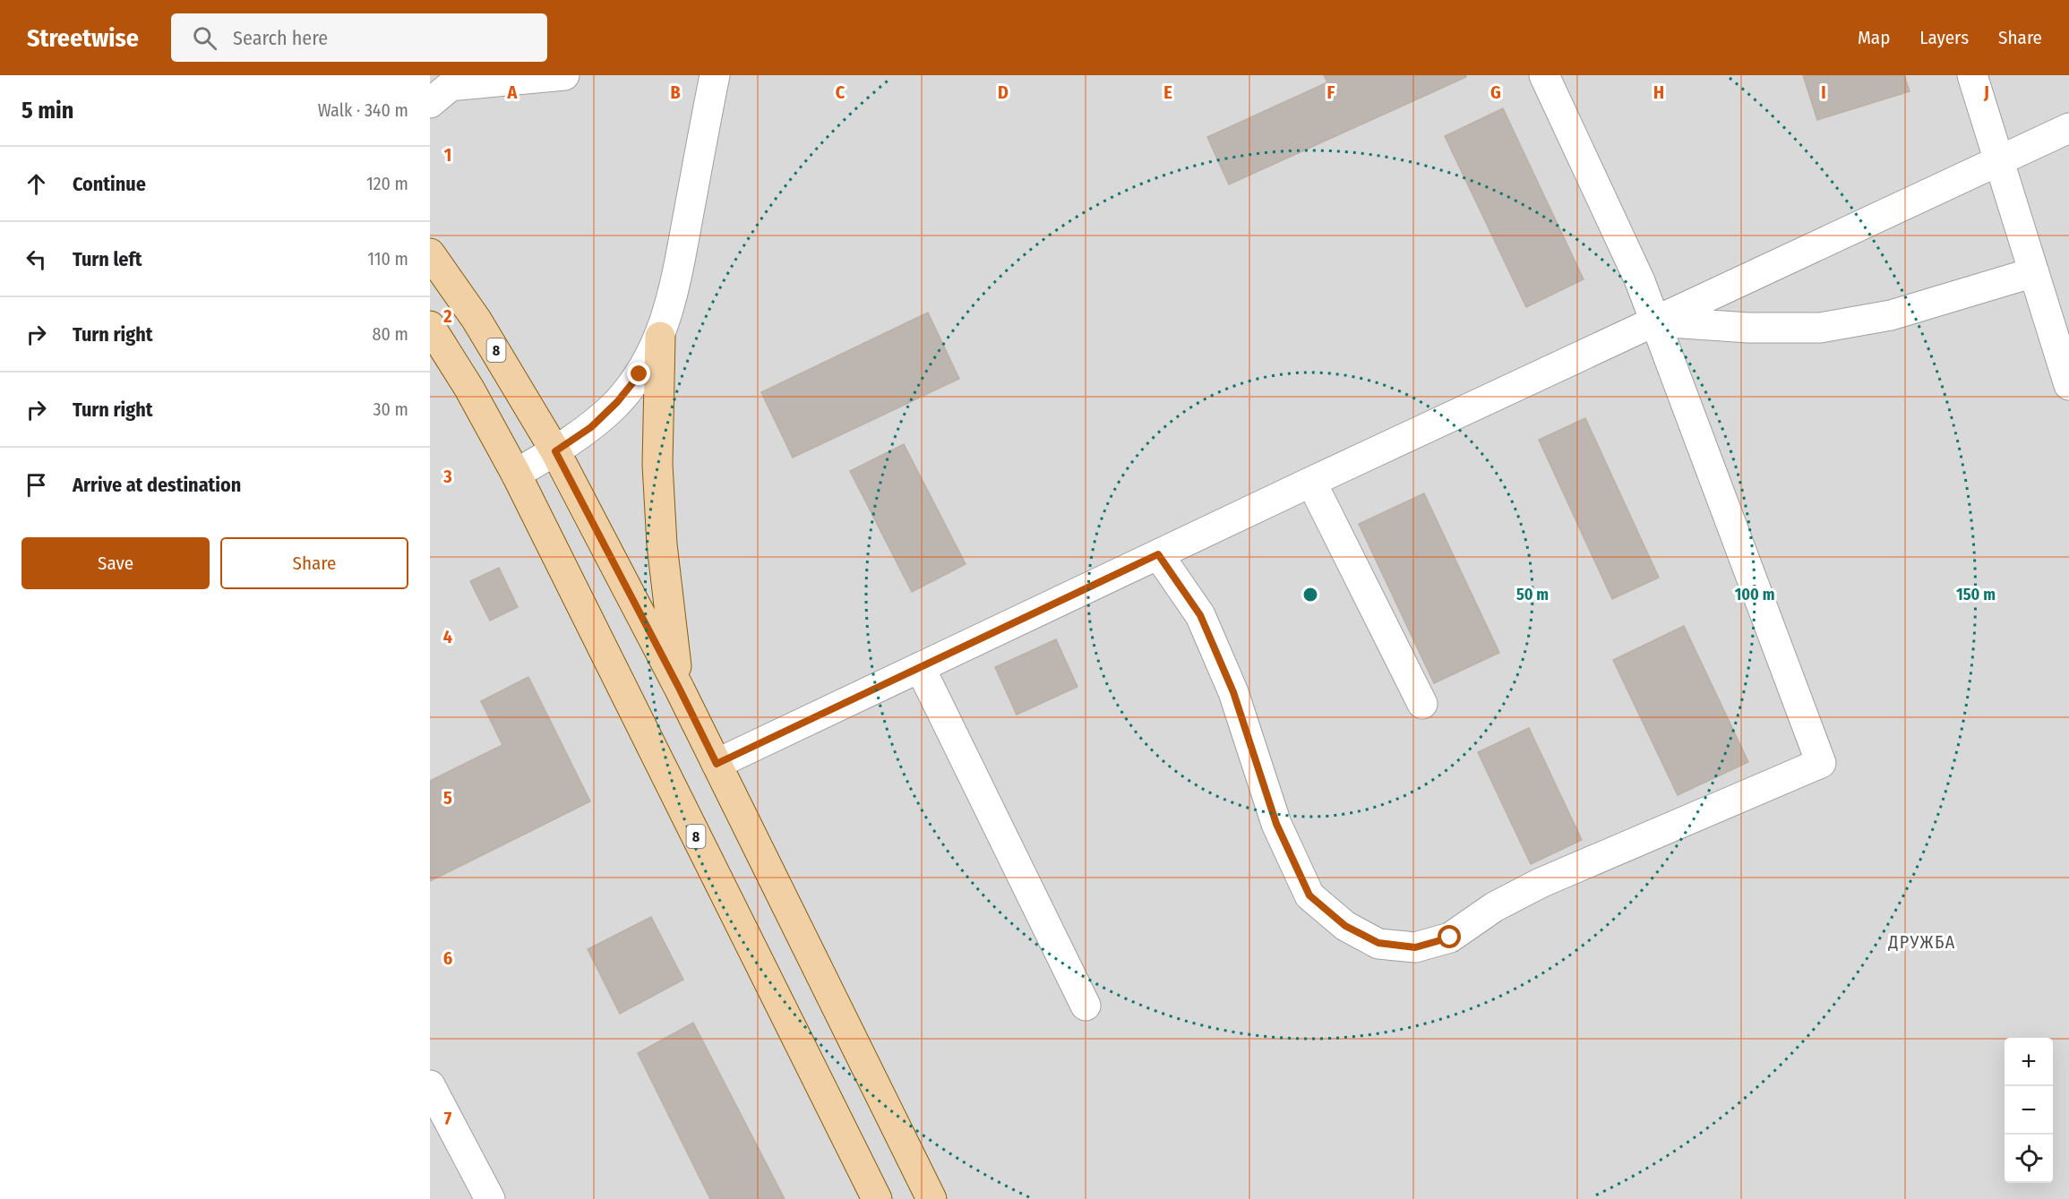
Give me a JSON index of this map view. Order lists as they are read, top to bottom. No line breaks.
{"streets":{"main road":["8"]},"districts":["ДРУЖБА"],"page":{"header":"Streetwise","search":"Search here","nav":["Map","Layers","Share"],"heading":["5 min","Walk · 340 m"],"list":[["Continue","120 m"],["Turn left","110 m"],["Turn right","80 m"],["Turn right","30 m"],"Arrive at destination"],"buttons":["Save","Share"],"map_buttons":["+","−"]},"grid":{"columns":["A","B","C","D","E","F","G","H","I","J"],"rows":["1","2","3","4","5","6","7"]},"rings":["50 m","100 m","150 m"]}
